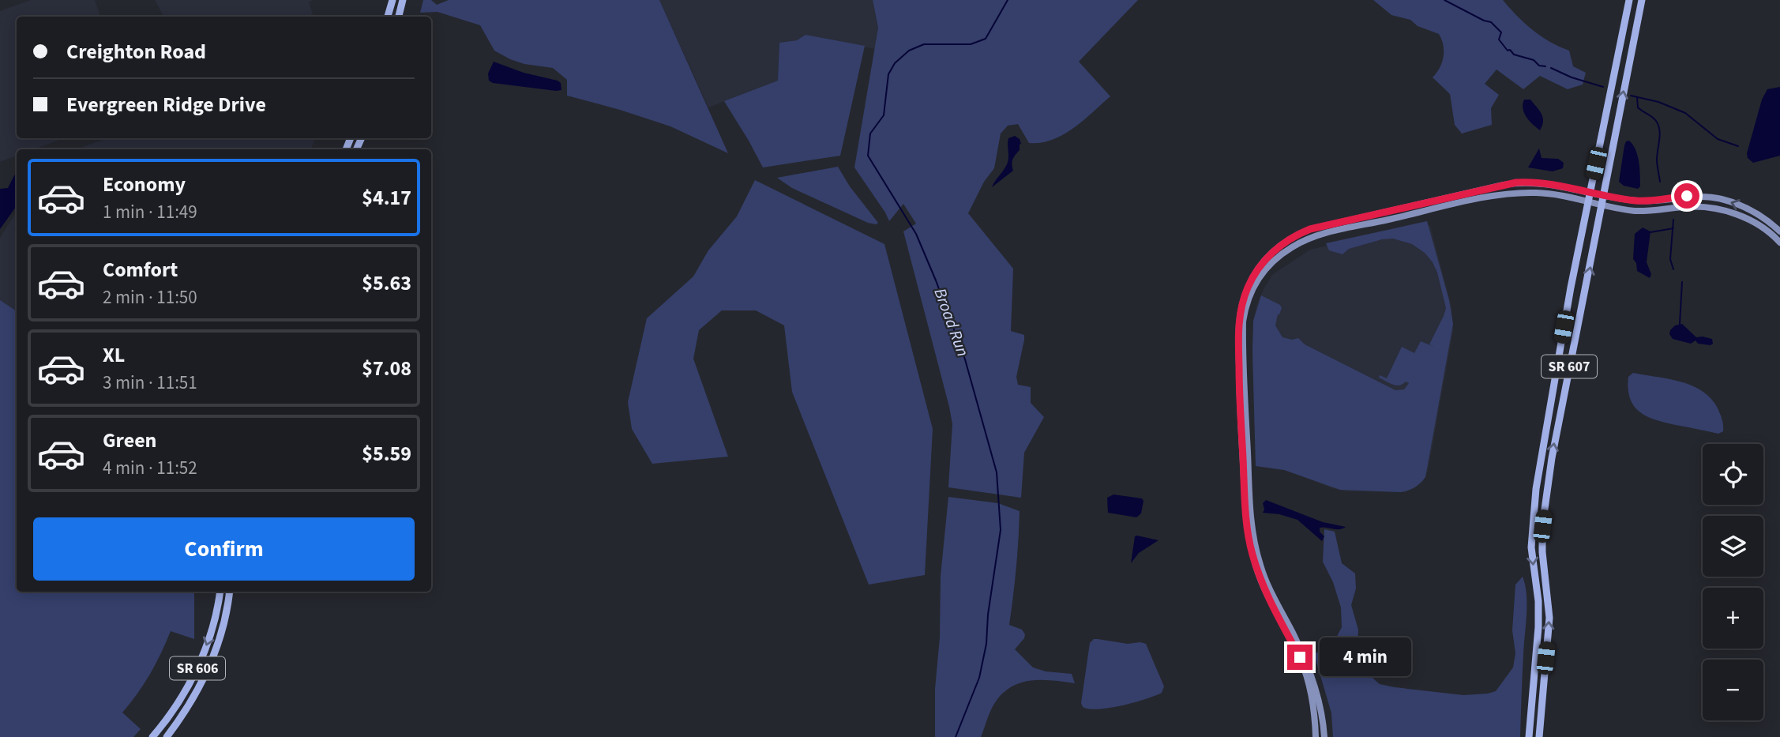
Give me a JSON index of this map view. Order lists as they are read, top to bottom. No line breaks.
{"streets":{"main road":["SR 607","SR 606"]},"water":["Broad Run"],"page":{"banner":["Creighton Road","Evergreen Ridge Drive"],"list":[{"name":"Economy","note":"1 min · 11:49","value":"$4.17"},{"name":"Comfort","note":"2 min · 11:50","value":"$5.63"},{"name":"XL","note":"3 min · 11:51","value":"$7.08"},{"name":"Green","note":"4 min · 11:52","value":"$5.59"}],"map_buttons":["+","−"],"buttons":"Confirm","bubble":"4 min"}}
